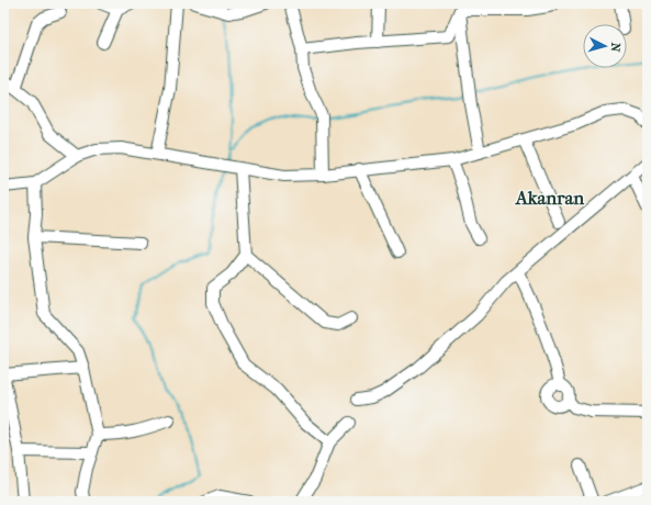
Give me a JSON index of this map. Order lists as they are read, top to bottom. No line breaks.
{"districts":["Akanran"],"north":"right"}
